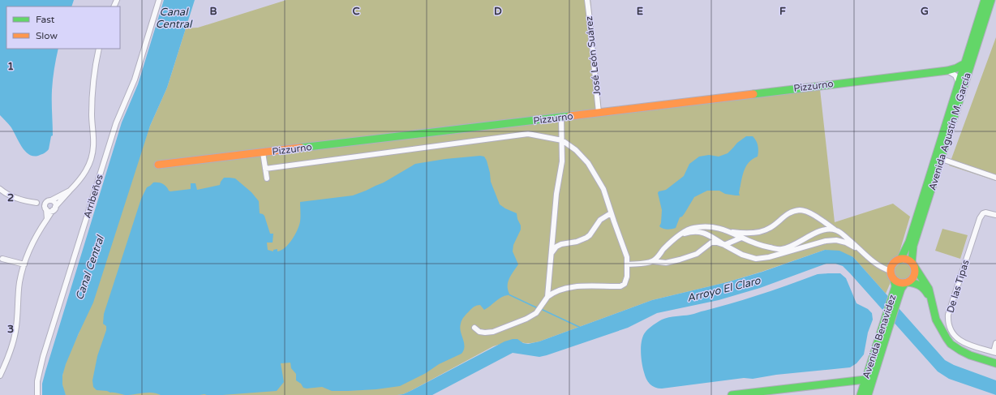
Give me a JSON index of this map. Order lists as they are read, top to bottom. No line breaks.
{"streets":{"street":["José León Suárez","Pizzurno","Avenida Agustín M. García","Arribeños","De las Tipas","Avenida Benavídez"]},"crossings":[["José León Suárez","Pizzurno"],["Pizzurno","Avenida Agustín M. García"],["Avenida Agustín M. García","Avenida Benavídez"]],"water":["Canal Central","Arroyo El Claro"],"legend":["Fast","Slow"],"grid":{"columns":["B","C","D","E","F","G"],"rows":["1","2","3"]}}
